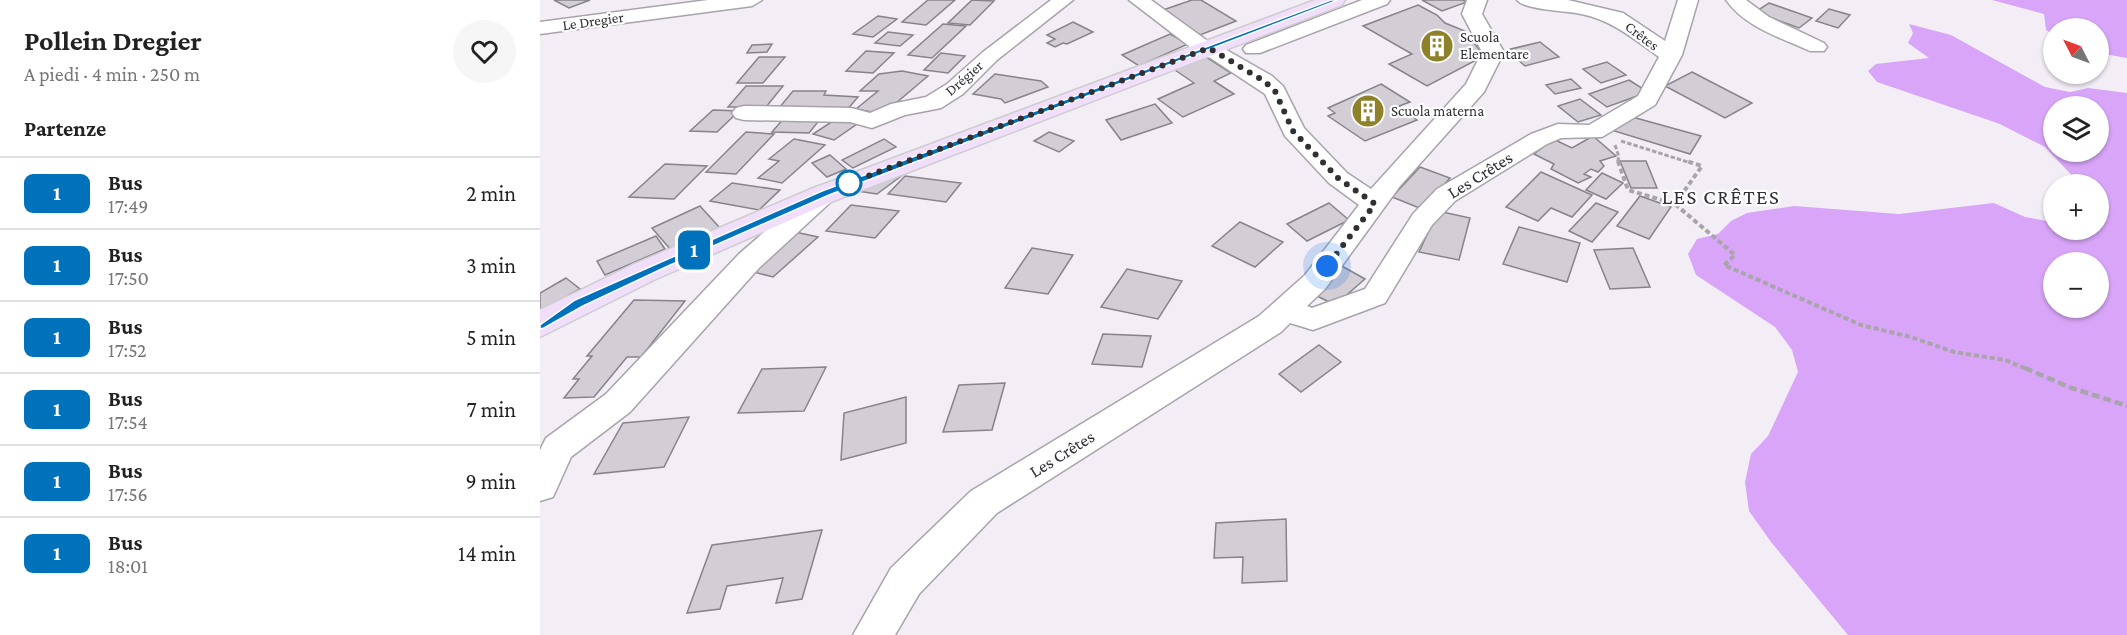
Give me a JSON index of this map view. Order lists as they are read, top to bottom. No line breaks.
{"streets":{"street":["Le Dregier","Crêtes","Drégier","Les Crêtes"]},"crossings":[["Crêtes","Les Crêtes"]],"districts":["LES CRÊTES"],"places":{"building":["Scuola Elementare","Scuola materna"]},"lines":["bus line 1"],"north":"top left","page":{"heading":[["Pollein Dregier","A piedi · 4 min · 250 m"],"Partenze"],"on_map":"1","map_buttons":["+","−"],"list":[{"mark":"1","name":"Bus","note":"17:49","value":"2 min"},{"mark":"1","name":"Bus","note":"17:50","value":"3 min"},{"mark":"1","name":"Bus","note":"17:52","value":"5 min"},{"mark":"1","name":"Bus","note":"17:54","value":"7 min"},{"mark":"1","name":"Bus","note":"17:56","value":"9 min"},{"mark":"1","name":"Bus","note":"18:01","value":"14 min"}]}}
